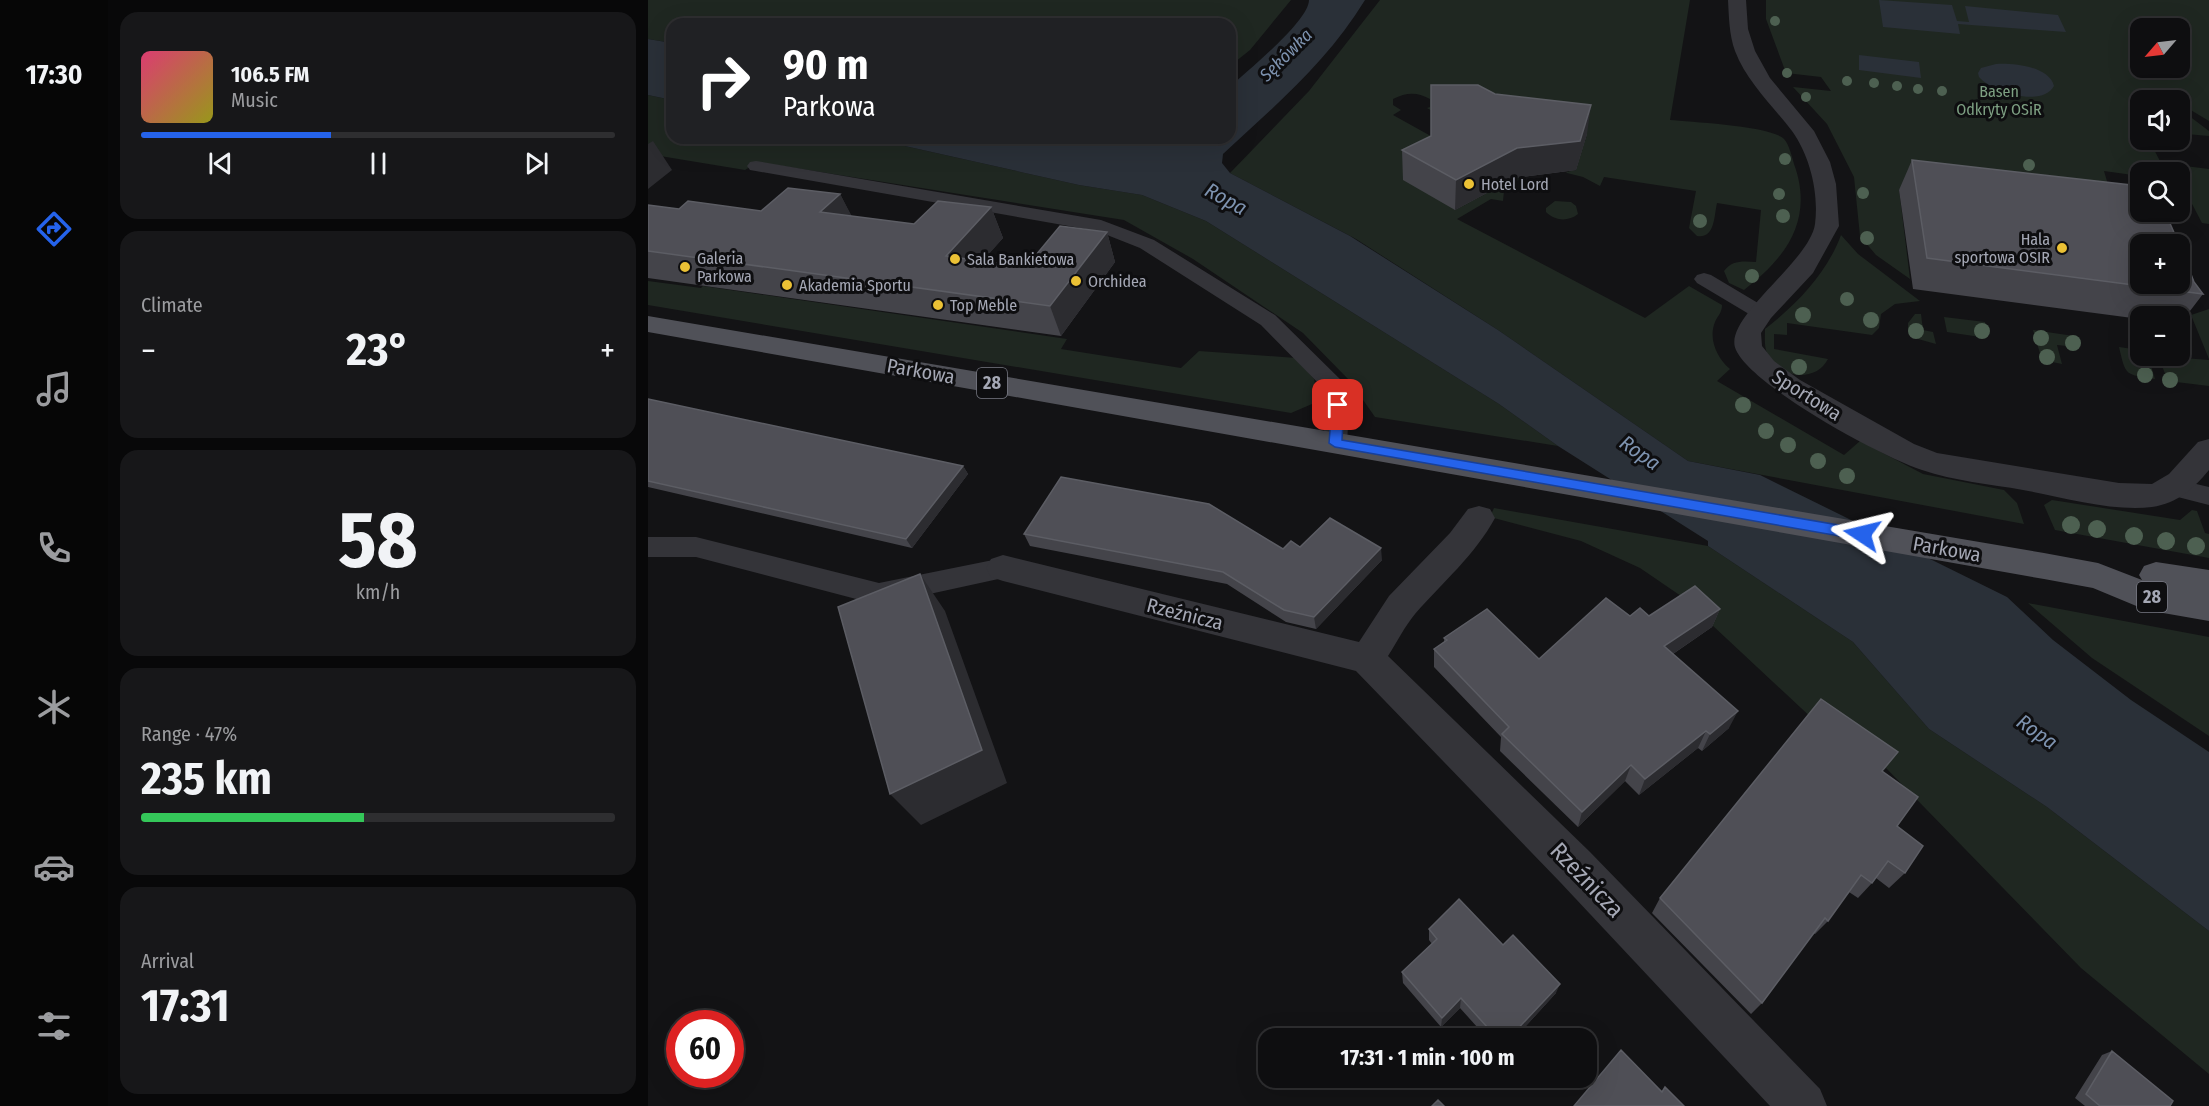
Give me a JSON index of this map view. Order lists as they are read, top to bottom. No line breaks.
{"streets":{"main road":["Parkowa","28"],"street":["Sportowa","Rzeźnicza"]},"water":["Sękówka","Ropa"],"parks":["Basen Odkryty OSiR"],"places":["Hotel Lord","Hala sportowa OSIR","Sala Bankietowa","Galeria Parkowa","Orchidea","Akademia Sportu","Top Meble"],"north":"bottom left","page":{"tabs":"17:30","map_buttons":["+","−"],"turn":["90 m","Parkowa"],"song":["106.5 FM","Music"],"tile":["Climate",["58","km/h"],["Range · 47%","235 km"],["Arrival","17:31"]],"heat":["−","23°","+"],"limit":"60","trip":"17:31 · 1 min · 100 m"}}
